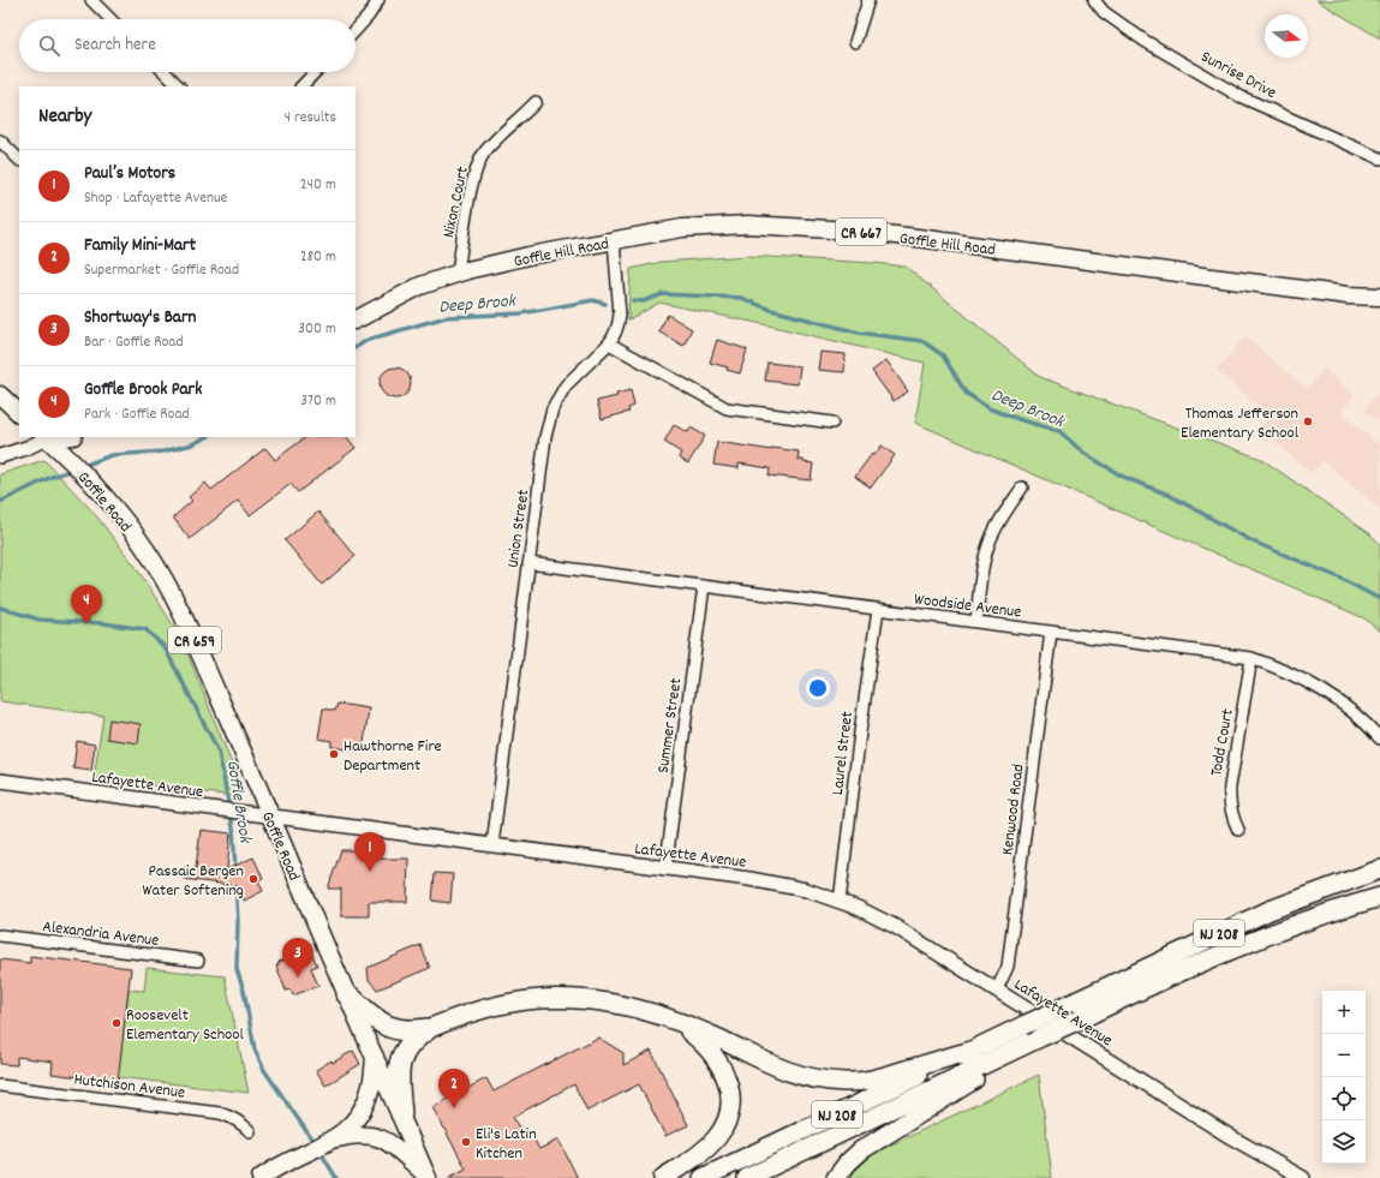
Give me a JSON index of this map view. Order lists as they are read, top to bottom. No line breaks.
{"streets":{"highway":["NJ 208"],"main road":["CR 667","Goffle Hill Road","Goffle Road","CR 659"],"street":["Sunrise Drive","Nixon Court","Union Street","Woodside Avenue","Summer Street","Todd Court","Laurel Street","Lafayette Avenue","Kenwood Road","Alexandria Avenue","Hutchison Avenue"]},"crossings":[["Nixon Court","Goffle Hill Road"],["Goffle Hill Road","Union Street"],["Goffle Road","Lafayette Avenue"],["Union Street","Woodside Avenue"],["Union Street","Lafayette Avenue"],["Woodside Avenue","Summer Street"],["Woodside Avenue","Todd Court"],["Woodside Avenue","Laurel Street"],["Woodside Avenue","Kenwood Road"],["Summer Street","Lafayette Avenue"],["Laurel Street","Lafayette Avenue"],["Lafayette Avenue","Kenwood Road"]],"water":["Deep Brook","Goffle Brook"],"places":["Thomas Jefferson Elementary School","Hawthorne Fire Department","Passaic Bergen Water Softening","Roosevelt Elementary School","Eli's Latin Kitchen"],"north":"right","page":{"search":"Search here","heading":["Nearby","4 results"],"list":[{"mark":"1","name":"Paul’s Motors","note":"Shop · Lafayette Avenue","value":"240 m"},{"mark":"2","name":"Family Mini-Mart","note":"Supermarket · Goffle Road","value":"280 m"},{"mark":"3","name":"Shortway's Barn","note":"Bar · Goffle Road","value":"300 m"},{"mark":"4","name":"Goffle Brook Park","note":"Park · Goffle Road","value":"370 m"}],"pins":["4","1","3","2"],"map_buttons":["+","−"]}}
